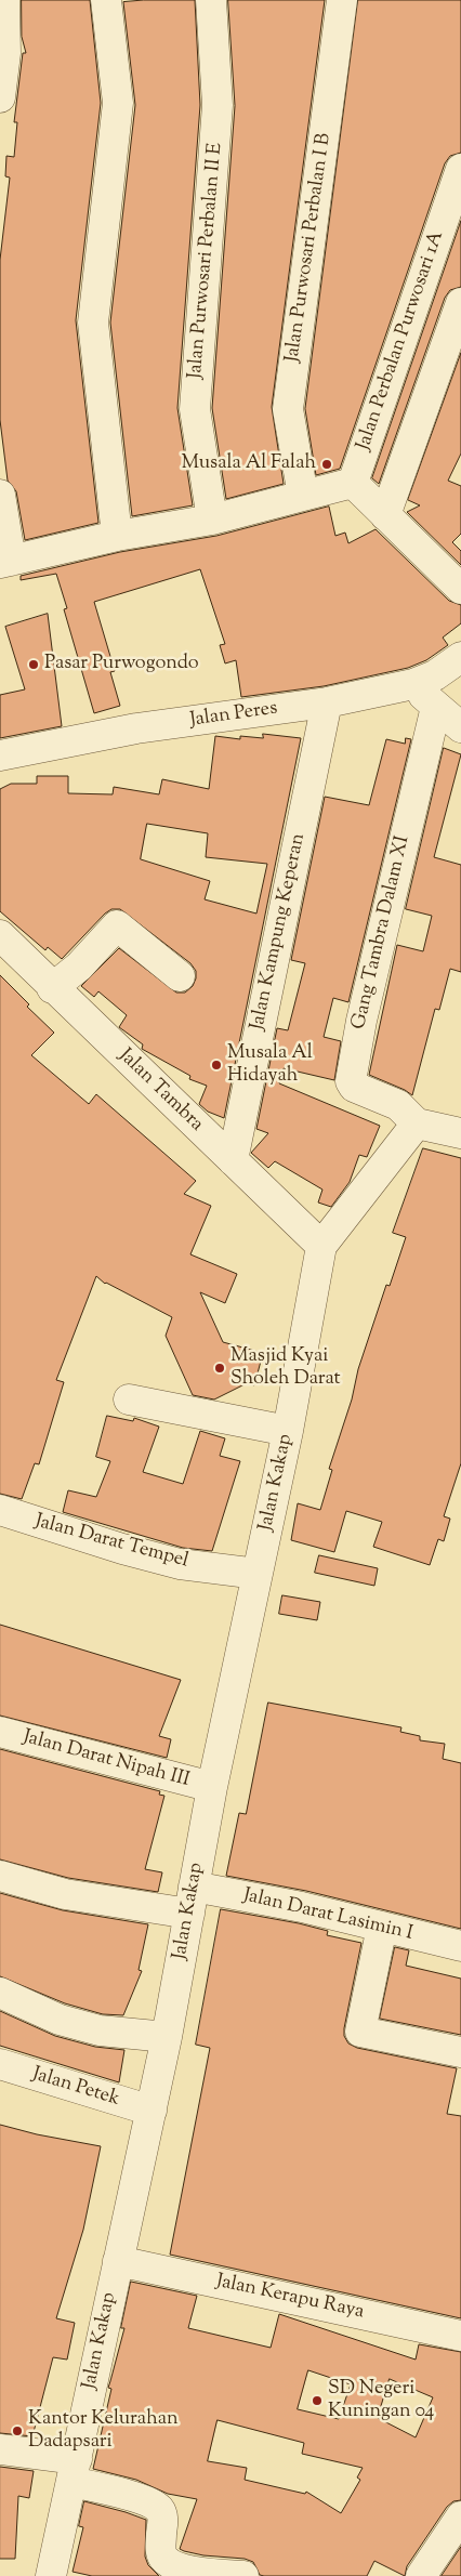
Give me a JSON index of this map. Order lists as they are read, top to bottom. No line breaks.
{"streets":{"street":["Jalan Purwosari Perbalan I B","Jalan Purwosari Perbalan II E","Jalan Perbalan Purwosari 1A","Jalan Peres","Jalan Kampung Keperan","Gang Tambra Dalam XI","Jalan Tambra","Jalan Kakap","Jalan Darat Tempel","Jalan Darat Nipah III","Jalan Darat Lasimin I","Jalan Petek","Jalan Kerapu Raya"]},"crossings":[["Jalan Peres","Jalan Kampung Keperan"],["Jalan Kampung Keperan","Jalan Tambra"],["Jalan Tambra","Jalan Kakap"],["Jalan Kakap","Jalan Darat Tempel"],["Jalan Kakap","Jalan Darat Nipah III"],["Jalan Kakap","Jalan Darat Lasimin I"],["Jalan Kakap","Jalan Petek"],["Jalan Kakap","Jalan Kerapu Raya"]],"places":["Musala Al Falah","Pasar Purwogondo","Musala Al Hidayah","Masjid Kyai Sholeh Darat","SD Negeri Kuningan 04","Kantor Kelurahan Dadapsari"]}
